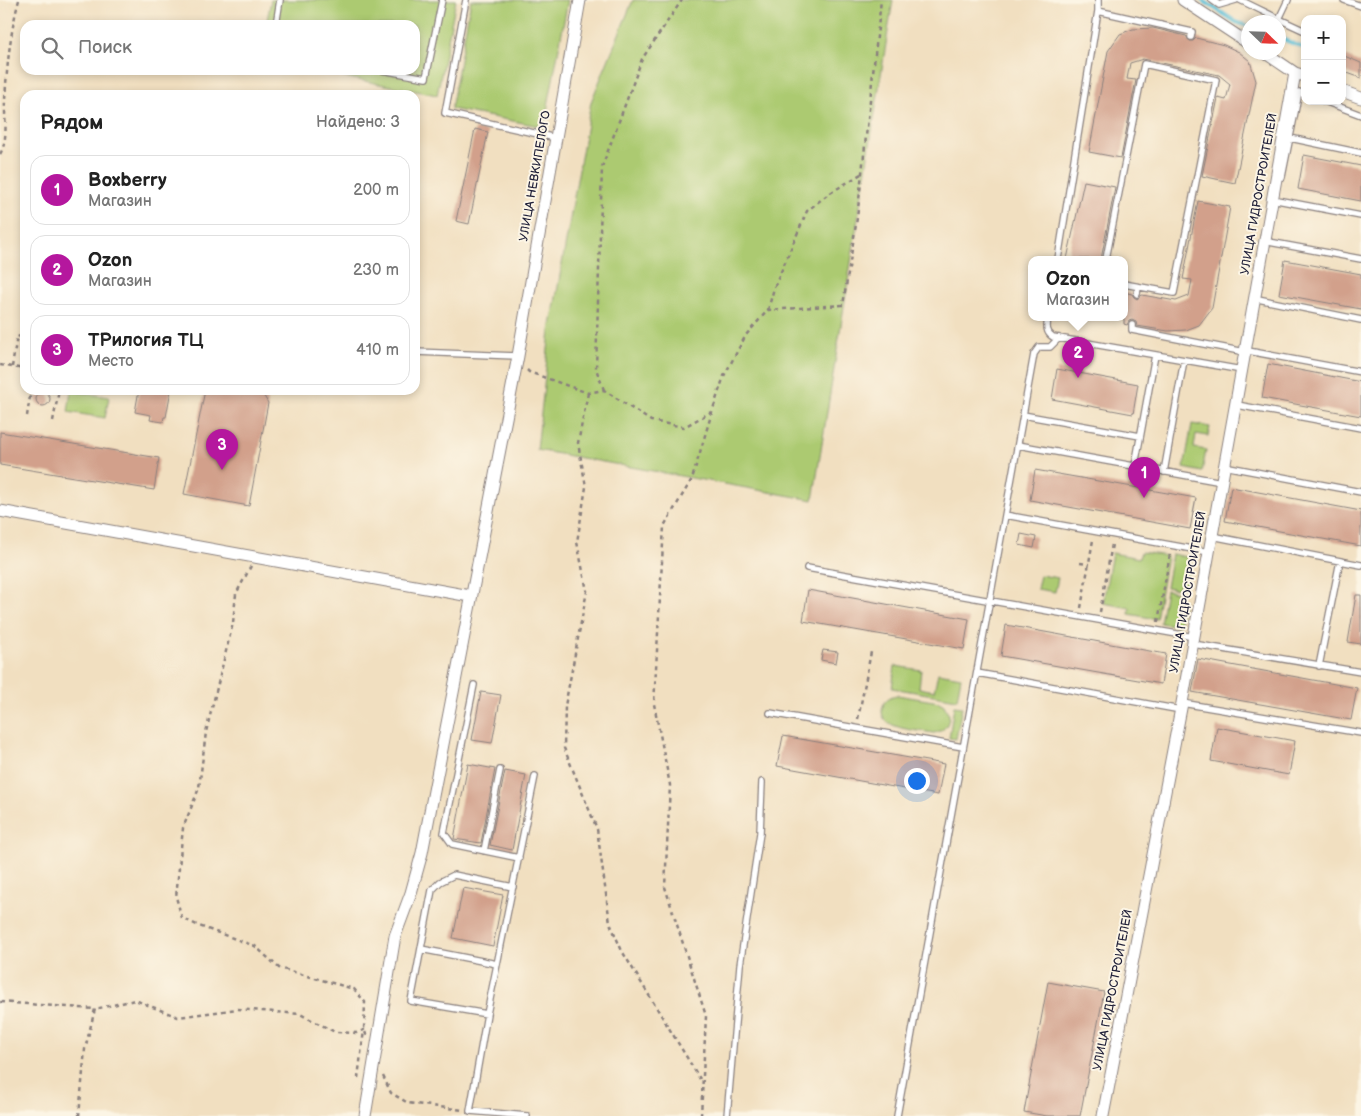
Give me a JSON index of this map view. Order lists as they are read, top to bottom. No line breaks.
{"streets":{"street":["УЛИЦА НЕВКИПЕЛОГО","УЛИЦА ГИДРОСТРОИТЕЛЕЙ"]},"north":"bottom right","page":{"map_buttons":["+","−"],"search":"Поиск","heading":["Рядом","Найдено: 3"],"list":[{"mark":"1","name":"Boxberry","note":"Магазин","value":"200 m"},{"mark":"2","name":"Ozon","note":"Магазин","value":"230 m"},{"mark":"3","name":"ТРилогия ТЦ","note":"Место","value":"410 m"}],"popup":["Ozon","Магазин"],"pins":["2","3","1"]}}
